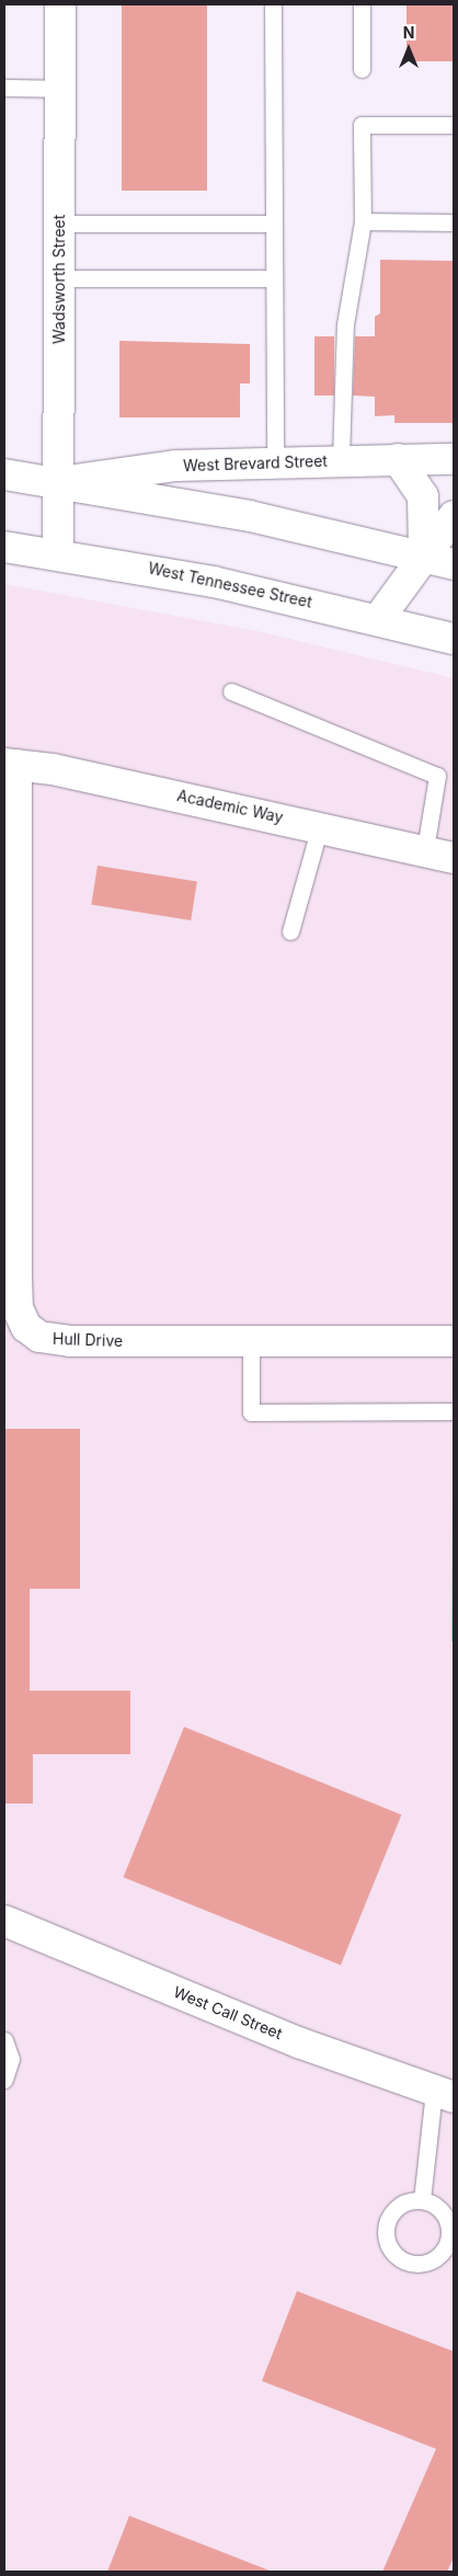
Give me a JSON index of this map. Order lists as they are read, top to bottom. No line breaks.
{"streets":{"street":["Wadsworth Street","West Brevard Street","West Tennessee Street","Academic Way","Hull Drive","West Call Street"]},"crossings":[["Wadsworth Street","West Brevard Street"],["Wadsworth Street","West Tennessee Street"],["Academic Way","Hull Drive"]],"north":"top"}
